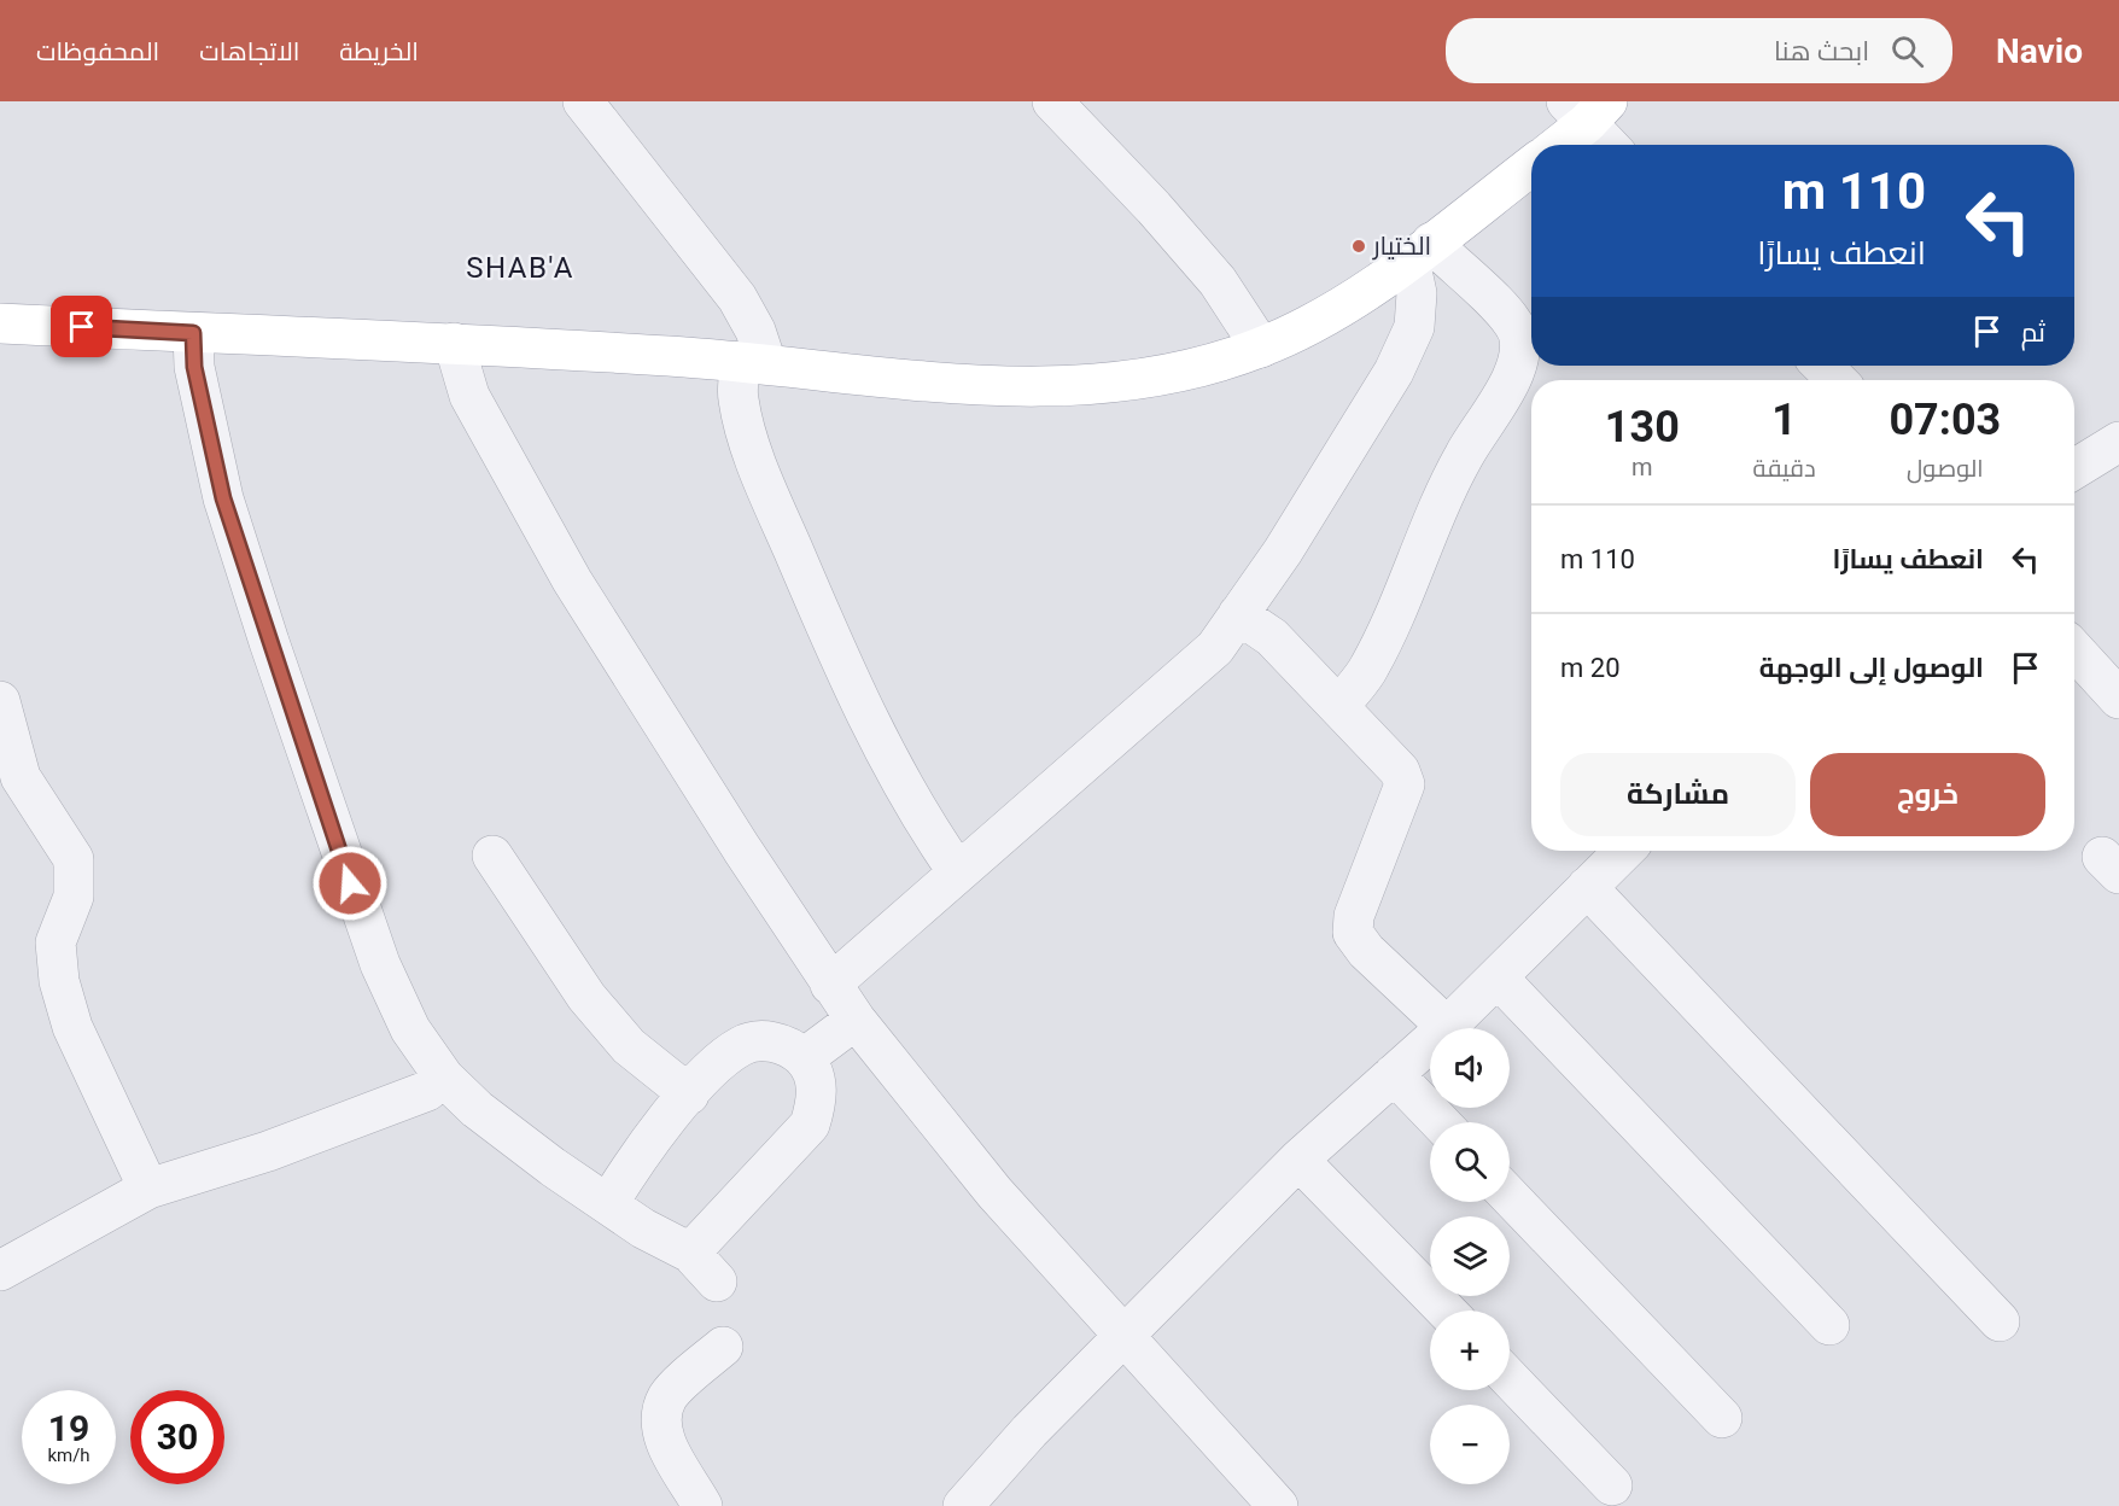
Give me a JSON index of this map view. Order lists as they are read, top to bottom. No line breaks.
{"districts":["SHAB'A"],"places":["الختيار"],"page":{"header":"Navio","search":"ابحث هنا","nav":["الخريطة","الاتجاهات","المحفوظات"],"turn":["110 m","انعطف يسارًا"],"then":"ثم","eta":["07:03","الوصول","1","دقيقة","130","m"],"list":[{"name":"انعطف يسارًا","value":"110 m"},{"name":"الوصول إلى الوجهة","value":"20 m"}],"buttons":["خروج","مشاركة"],"map_buttons":["+","−"],"speed":"19 km/h","limit":"30"}}
